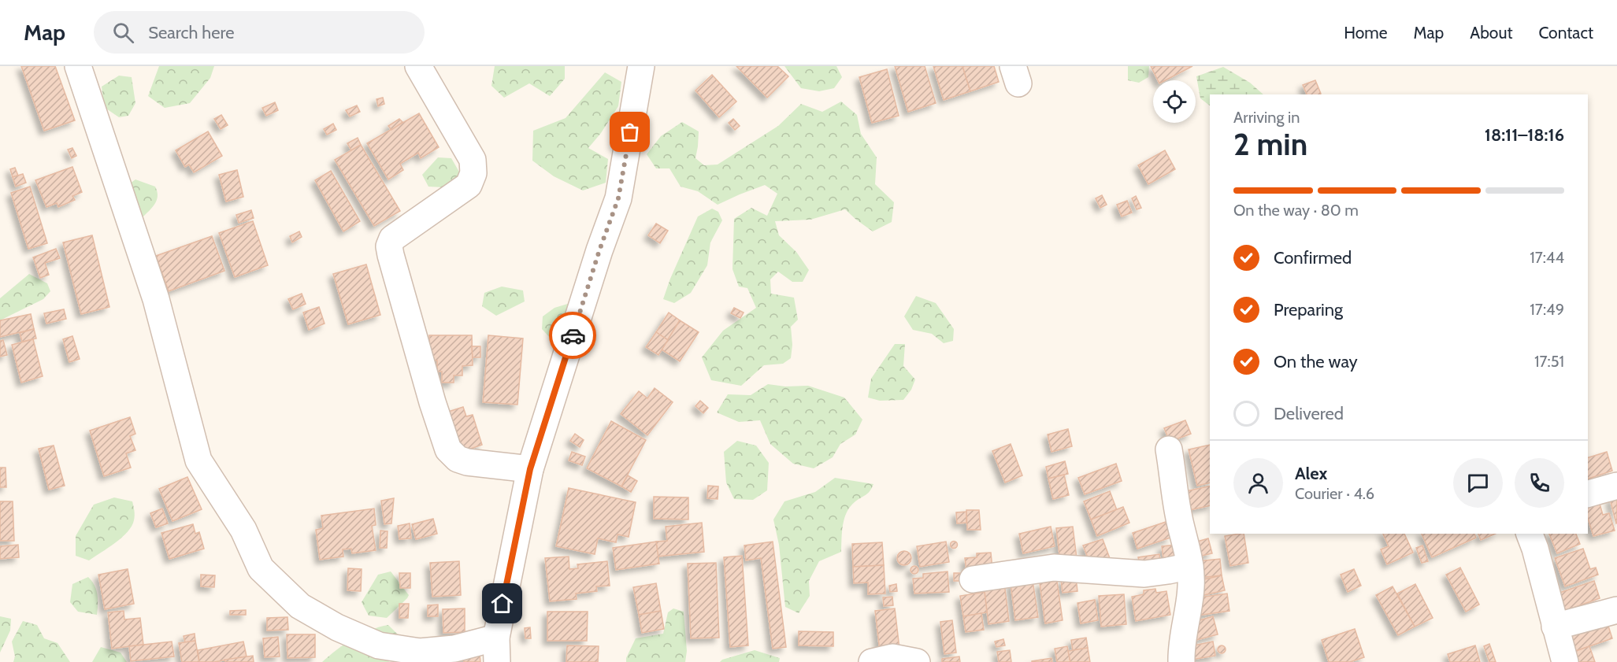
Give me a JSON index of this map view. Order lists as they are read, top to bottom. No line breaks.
{"page":{"header":"Map","search":"Search here","nav":["Home","Map","About","Contact"],"heading":["2 min","Arriving in","18:11–18:16"],"panel":["Alex","Courier · 4.6"],"bar":"On the way · 80 m","list":[["Confirmed","17:44"],["Preparing","17:49"],["On the way","17:51"],"Delivered"]}}
